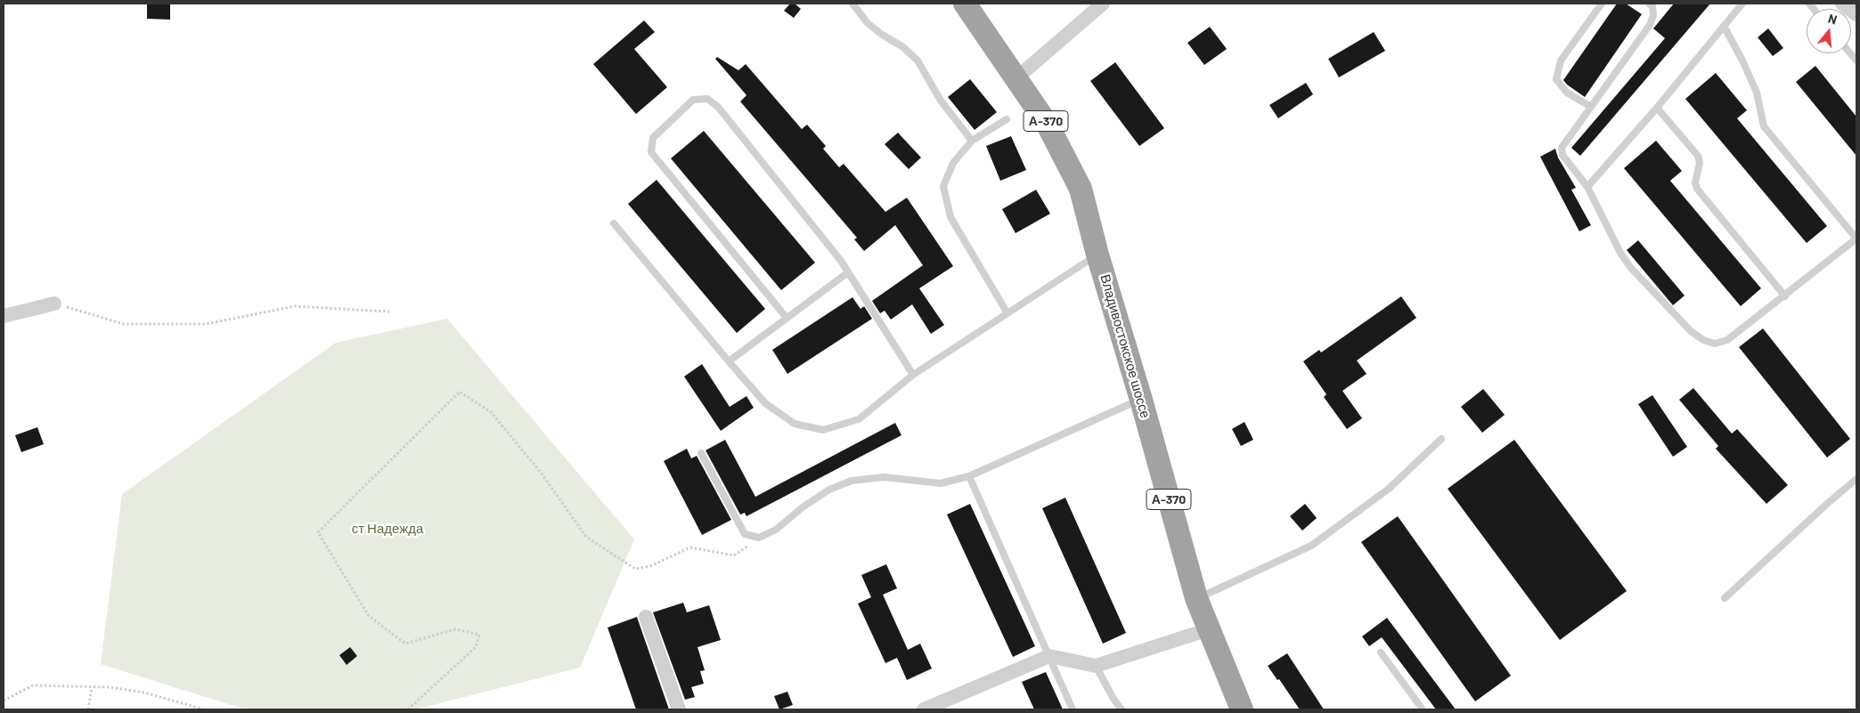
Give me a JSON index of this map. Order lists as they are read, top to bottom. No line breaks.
{"streets":{"highway":["А-370","Владивостокское шоссе"]},"parks":["ст Надежда"],"north":"top"}
